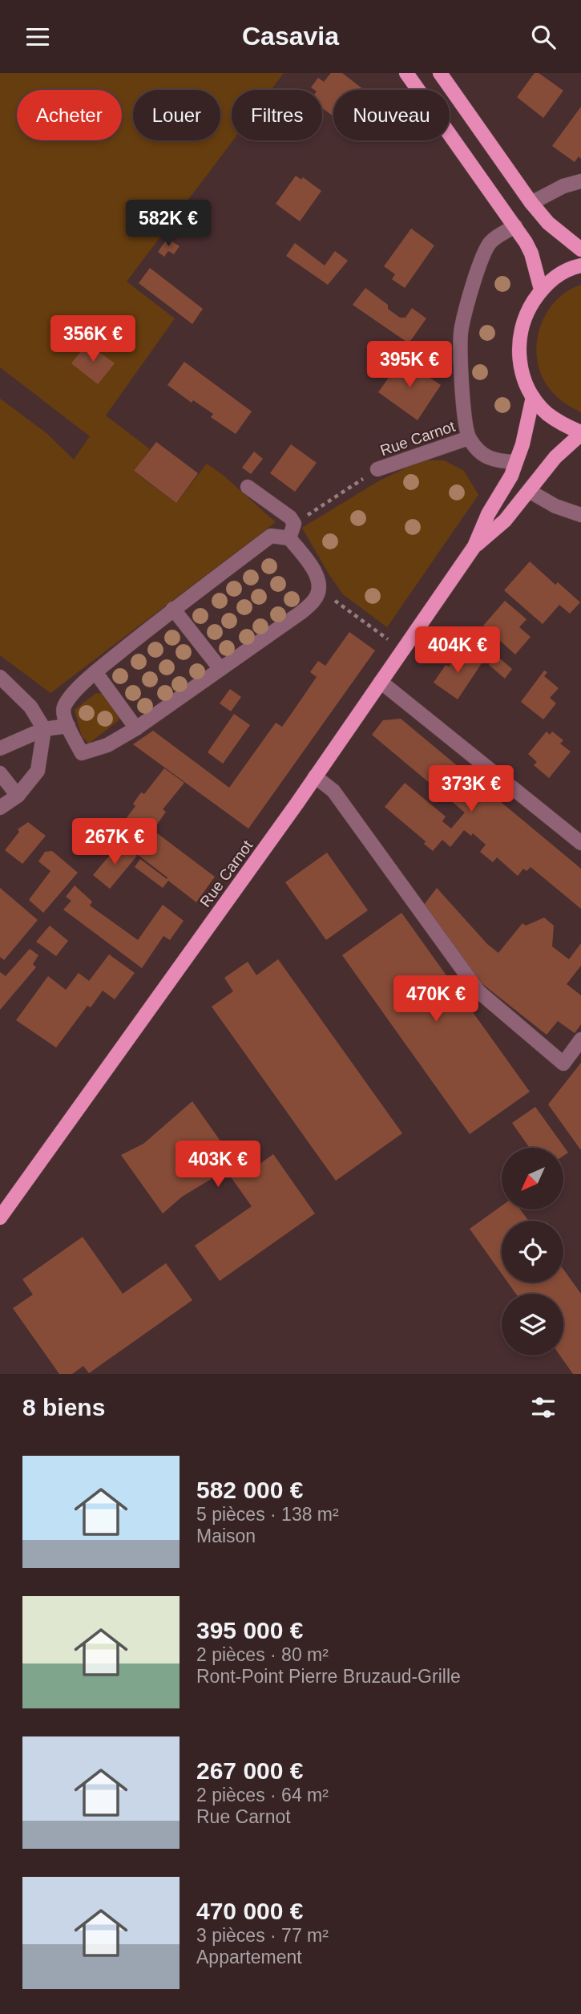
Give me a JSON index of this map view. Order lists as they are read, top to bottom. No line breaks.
{"streets":{"main road":["Rue Carnot"]},"north":"bottom left","page":{"header":"Casavia","chip":["Acheter","Louer","Filtres","Nouveau"],"price":["582K €","356K €","395K €","404K €","373K €","267K €","470K €","403K €"],"heading":"8 biens","list":[{"name":"582 000 €","note":"5 pièces · 138 m² · Maison"},{"name":"395 000 €","note":"2 pièces · 80 m² · Ront-Point Pierre Bruzaud-Grille"},{"name":"267 000 €","note":"2 pièces · 64 m² · Rue Carnot"},{"name":"470 000 €","note":"3 pièces · 77 m² · Appartement"}]}}
